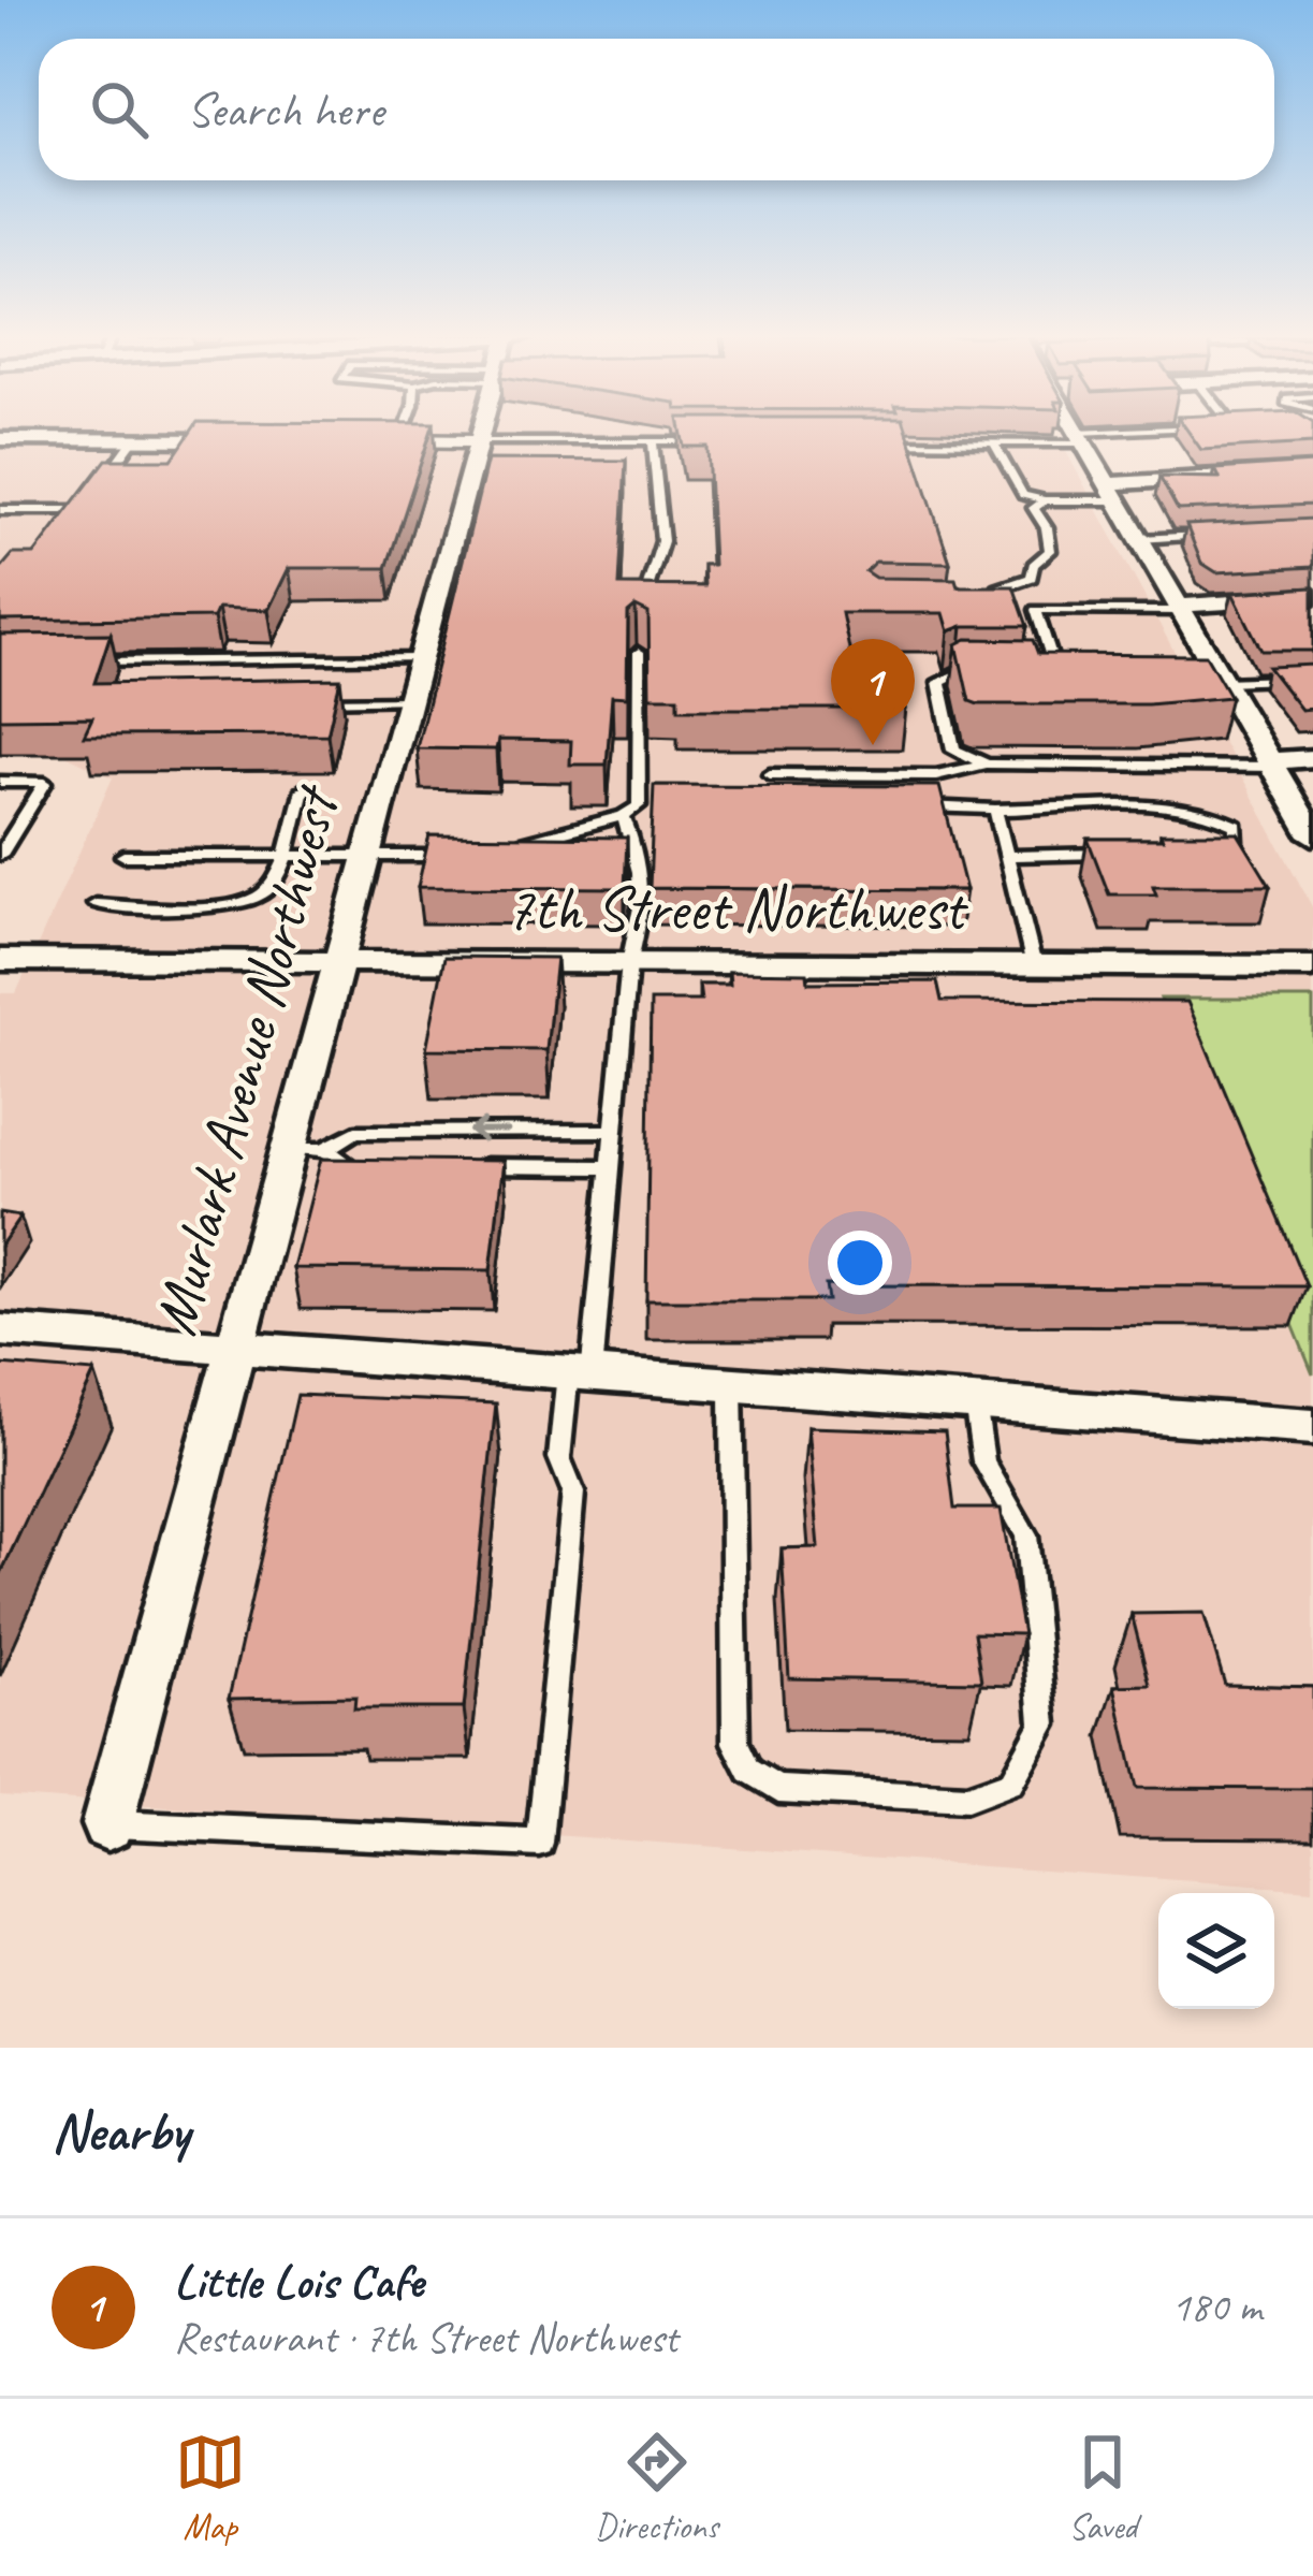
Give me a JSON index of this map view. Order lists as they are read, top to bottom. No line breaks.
{"streets":{"street":["7th Street Northwest","Murlark Avenue Northwest"]},"crossings":[["7th Street Northwest","Murlark Avenue Northwest"]],"page":{"search":"Search here","pins":"1","heading":"Nearby","list":[{"mark":"1","name":"Little Lois Cafe","note":"Restaurant · 7th Street Northwest","value":"180 m"}],"nav":["Map","Directions","Saved"]}}
